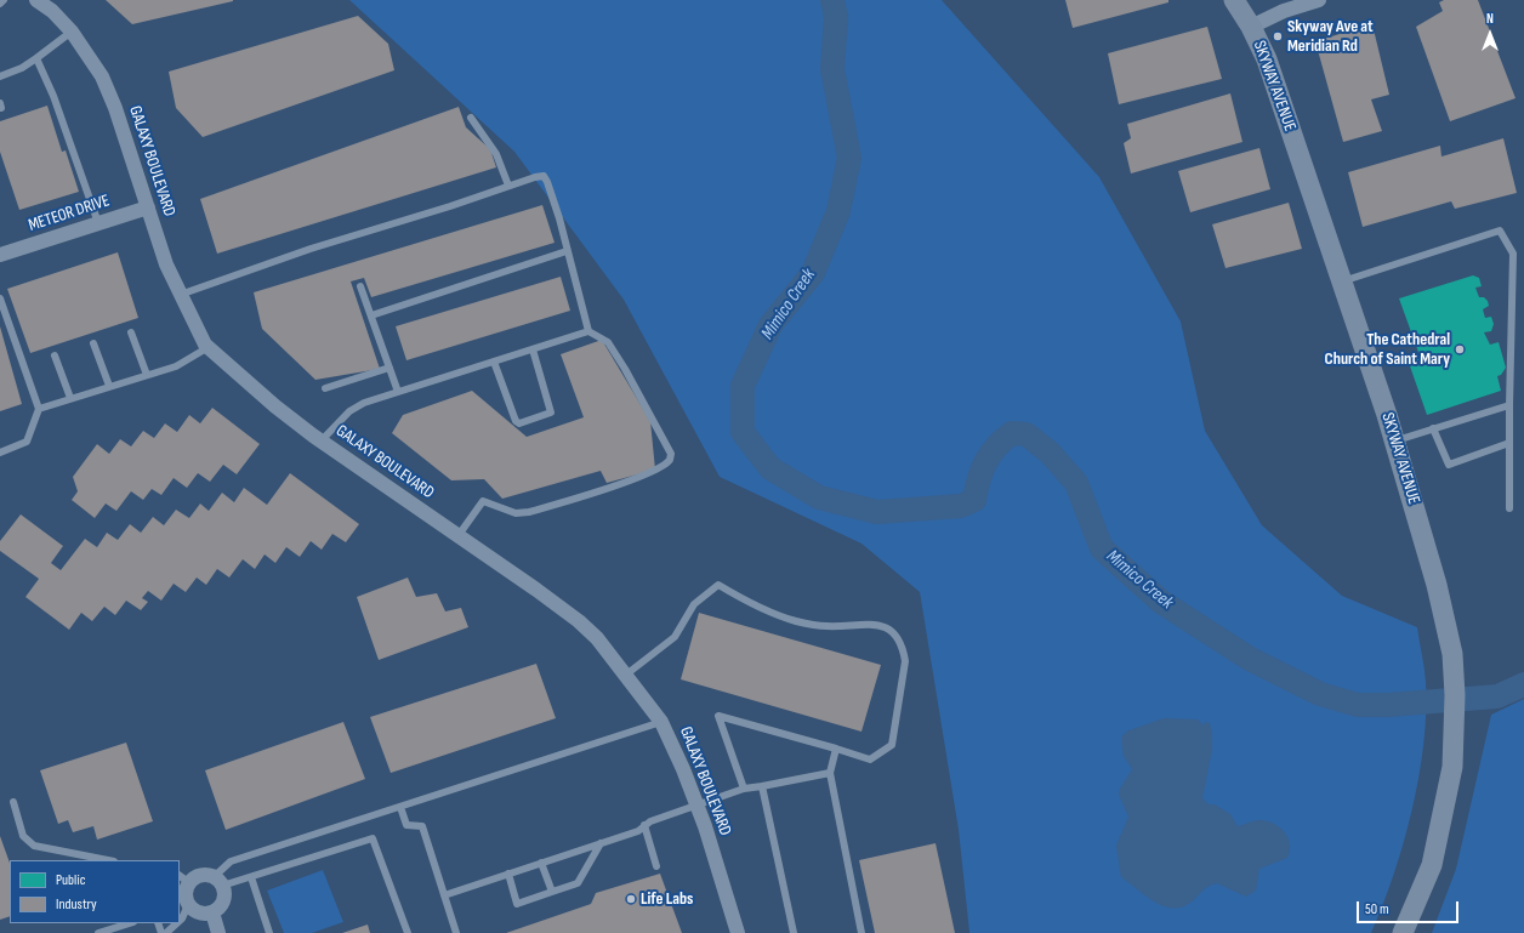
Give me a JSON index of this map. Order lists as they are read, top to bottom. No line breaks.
{"streets":{"street":["SKYWAY AVENUE","GALAXY BOULEVARD","METEOR DRIVE"]},"crossings":[["GALAXY BOULEVARD","METEOR DRIVE"]],"water":["Mimico Creek"],"places":["Skyway Ave at Meridian Rd","The Cathedral Church of Saint Mary","Life Labs"],"legend":["Public","Industry"],"scale_bar":"50 m","north":"top"}
